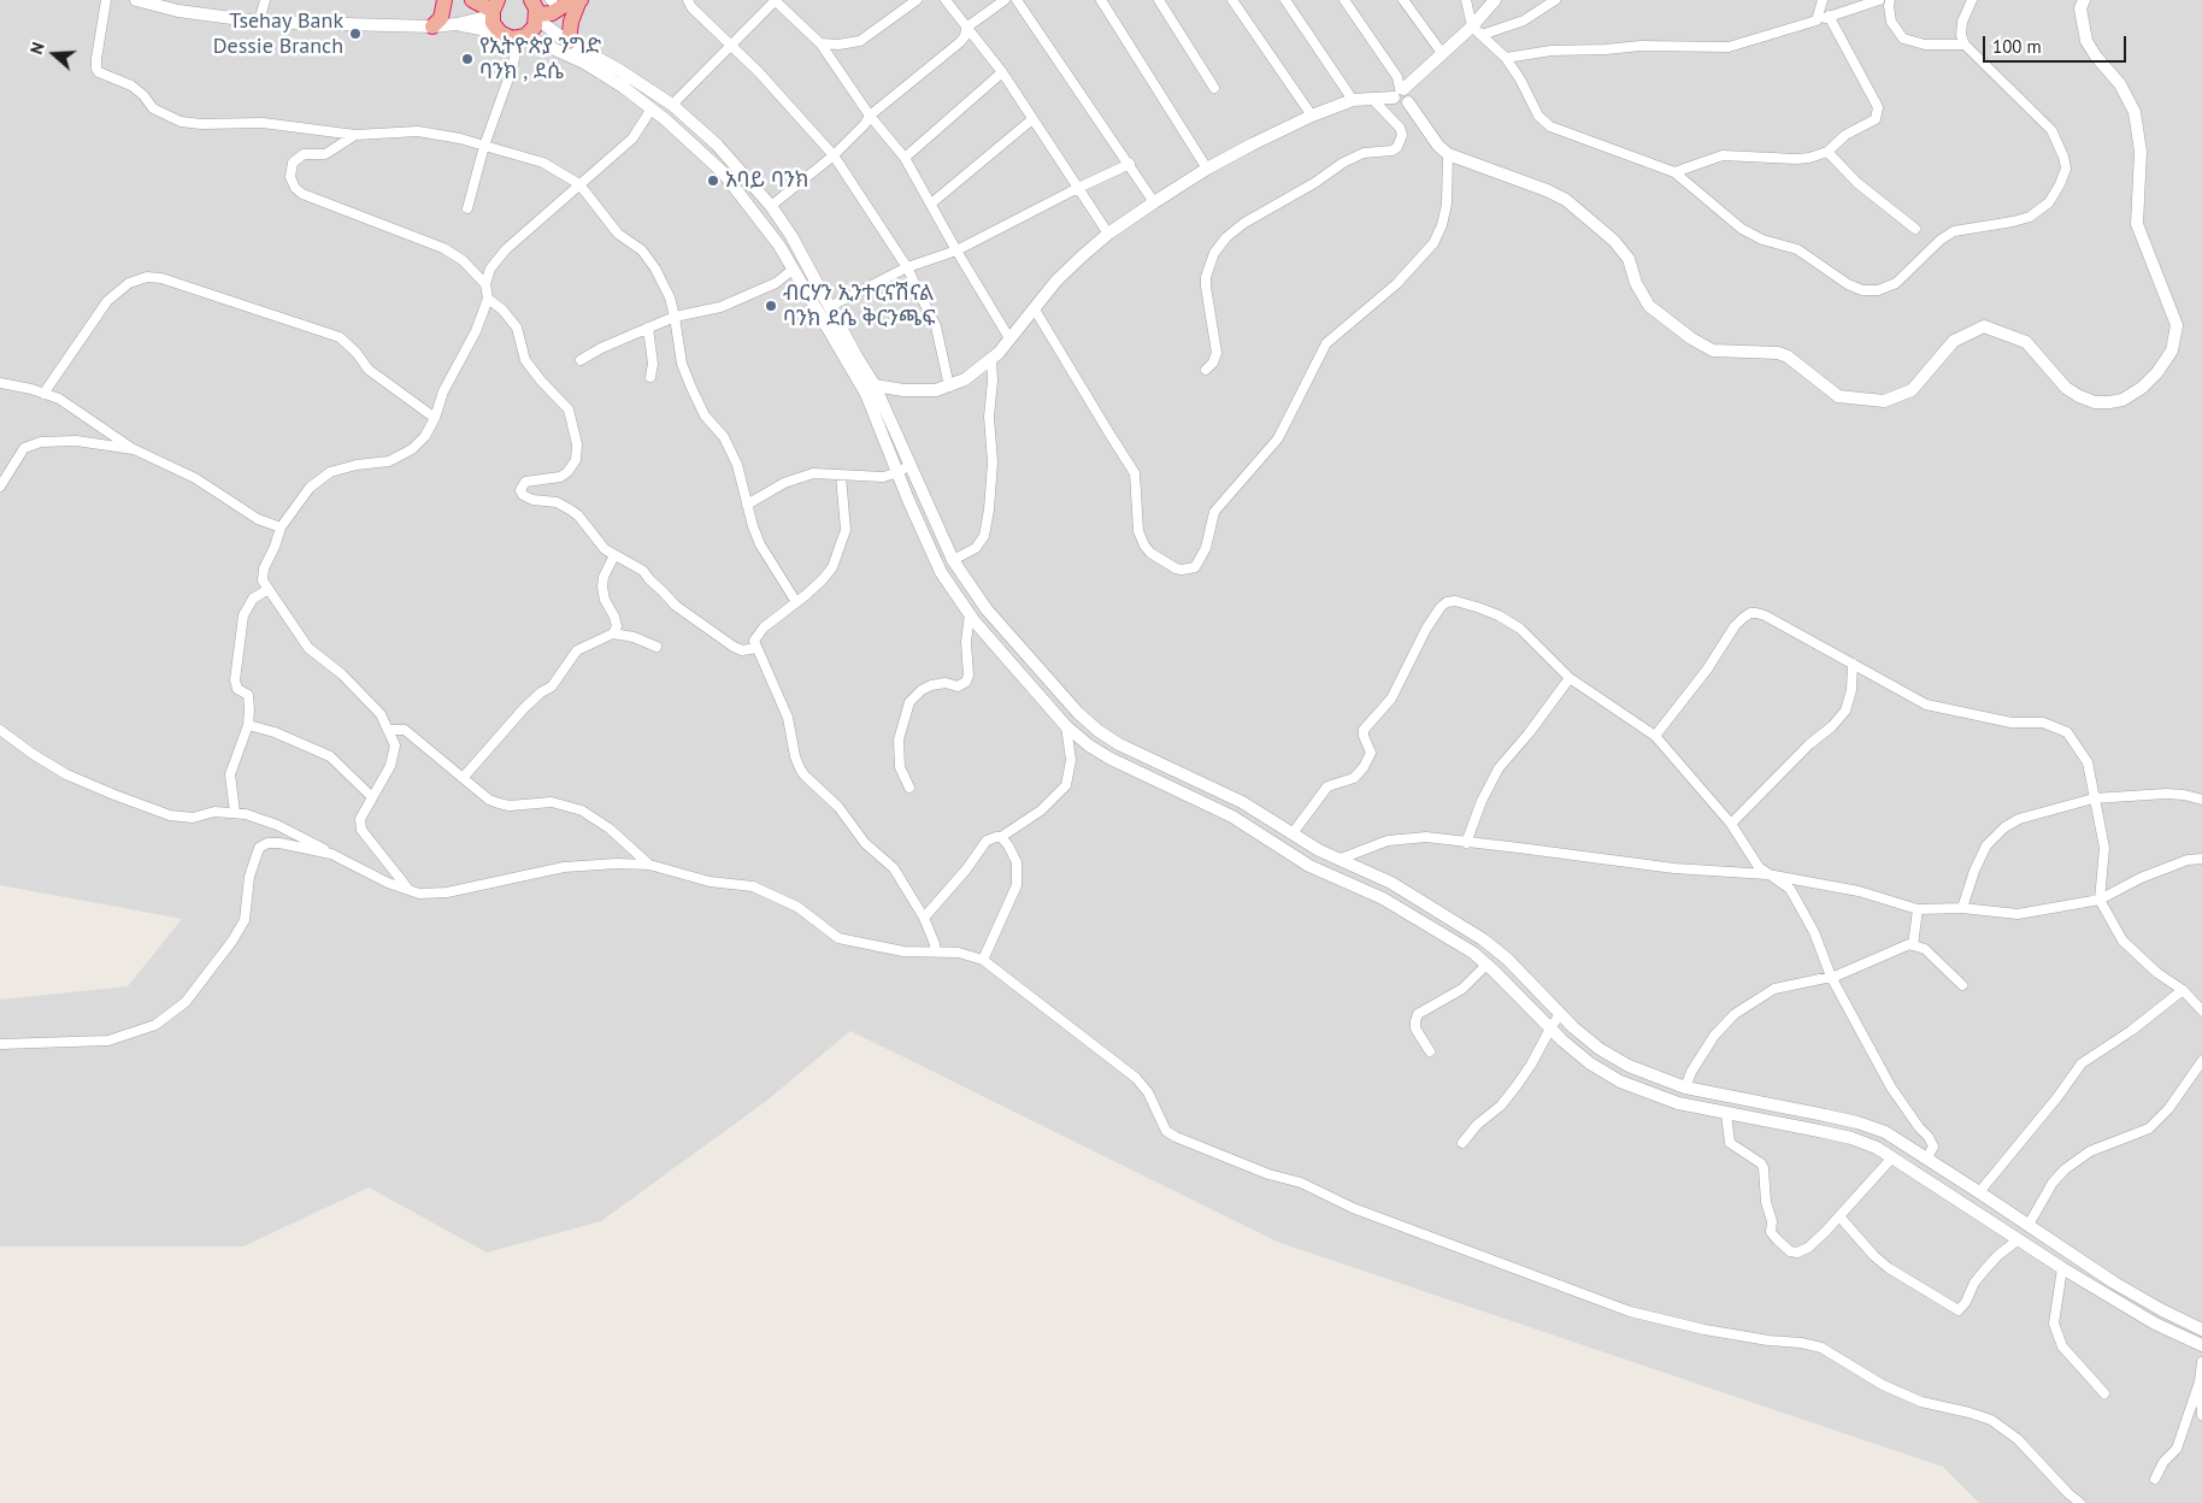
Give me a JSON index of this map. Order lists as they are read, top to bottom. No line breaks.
{"places":["Tsehay Bank Dessie Branch","የኢትዮጵያ ንግድ ባንክ , ደሴ","አባይ ባንክ","ብርሃን ኢንተርናሽናል ባንክ ደሴ ቅርንጫፍ"],"scale_bar":"100 m","north":"left"}
